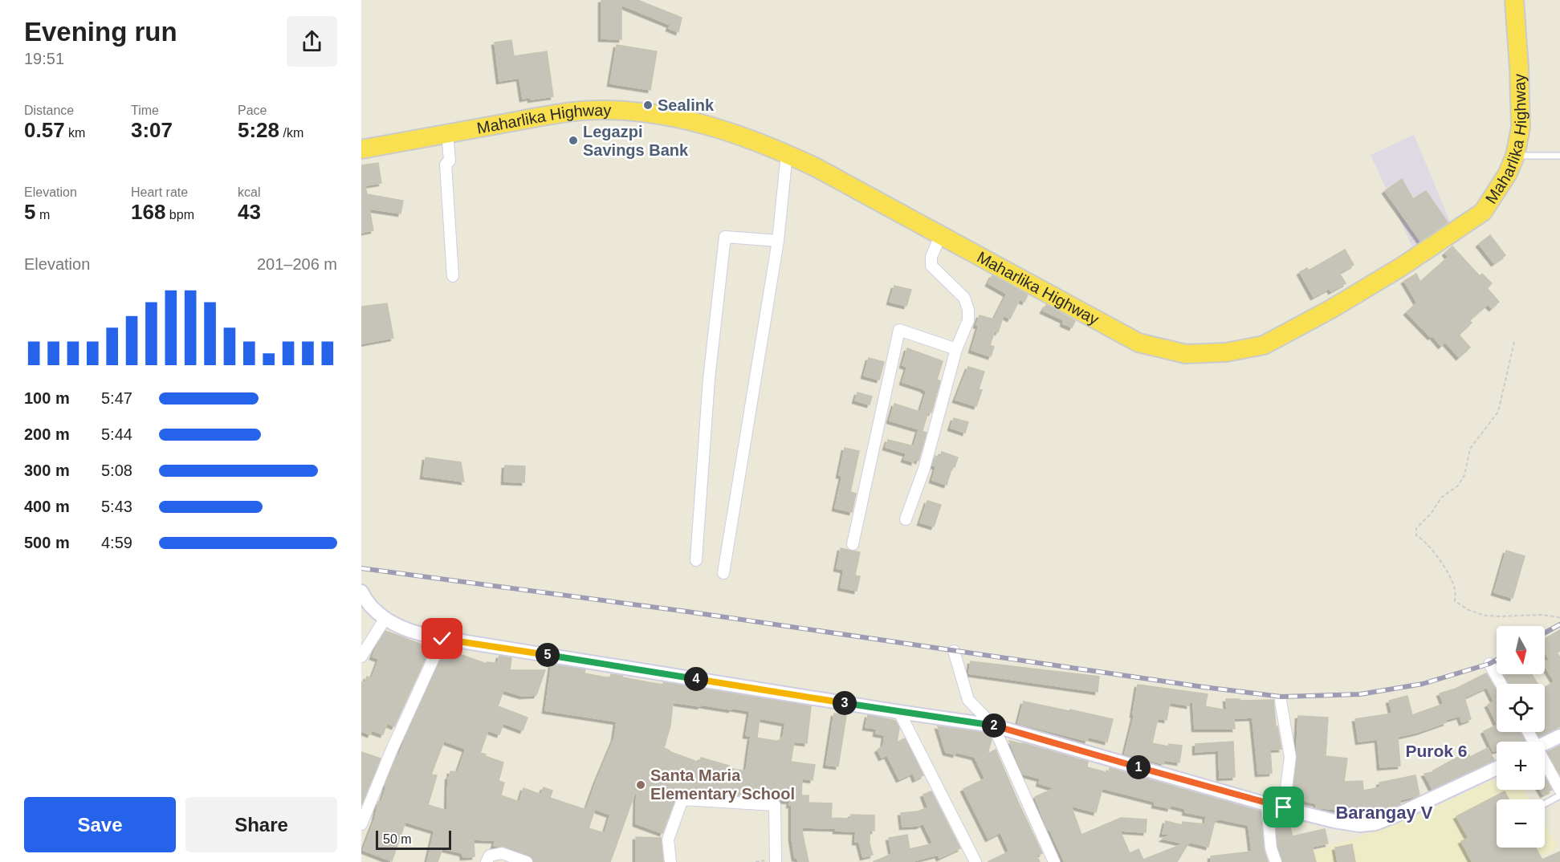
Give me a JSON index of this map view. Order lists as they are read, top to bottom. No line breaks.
{"streets":{"highway":["Maharlika Highway"]},"districts":["Purok 6","Barangay V"],"places":["Sealink","Legazpi Savings Bank","Santa Maria Elementary School"],"scale_bar":"50 m","north":"bottom","page":{"heading":["Evening run","19:51"],"stats":[["Distance","0.57 km"],["Time","3:07"],["Pace","5:28 /km"],["Elevation","5 m"],["Heart rate","168 bpm"],["kcal","43"]],"chart":["Elevation","201–206 m"],"list":[{"name":"100 m","note":"5:47"},{"name":"200 m","note":"5:44"},{"name":"300 m","note":"5:08"},{"name":"400 m","note":"5:43"},{"name":"500 m","note":"4:59"}],"map_buttons":["+","−"],"pins":["5","4","3","2","1"],"buttons":["Save","Share"],"scale":"50 m"}}
